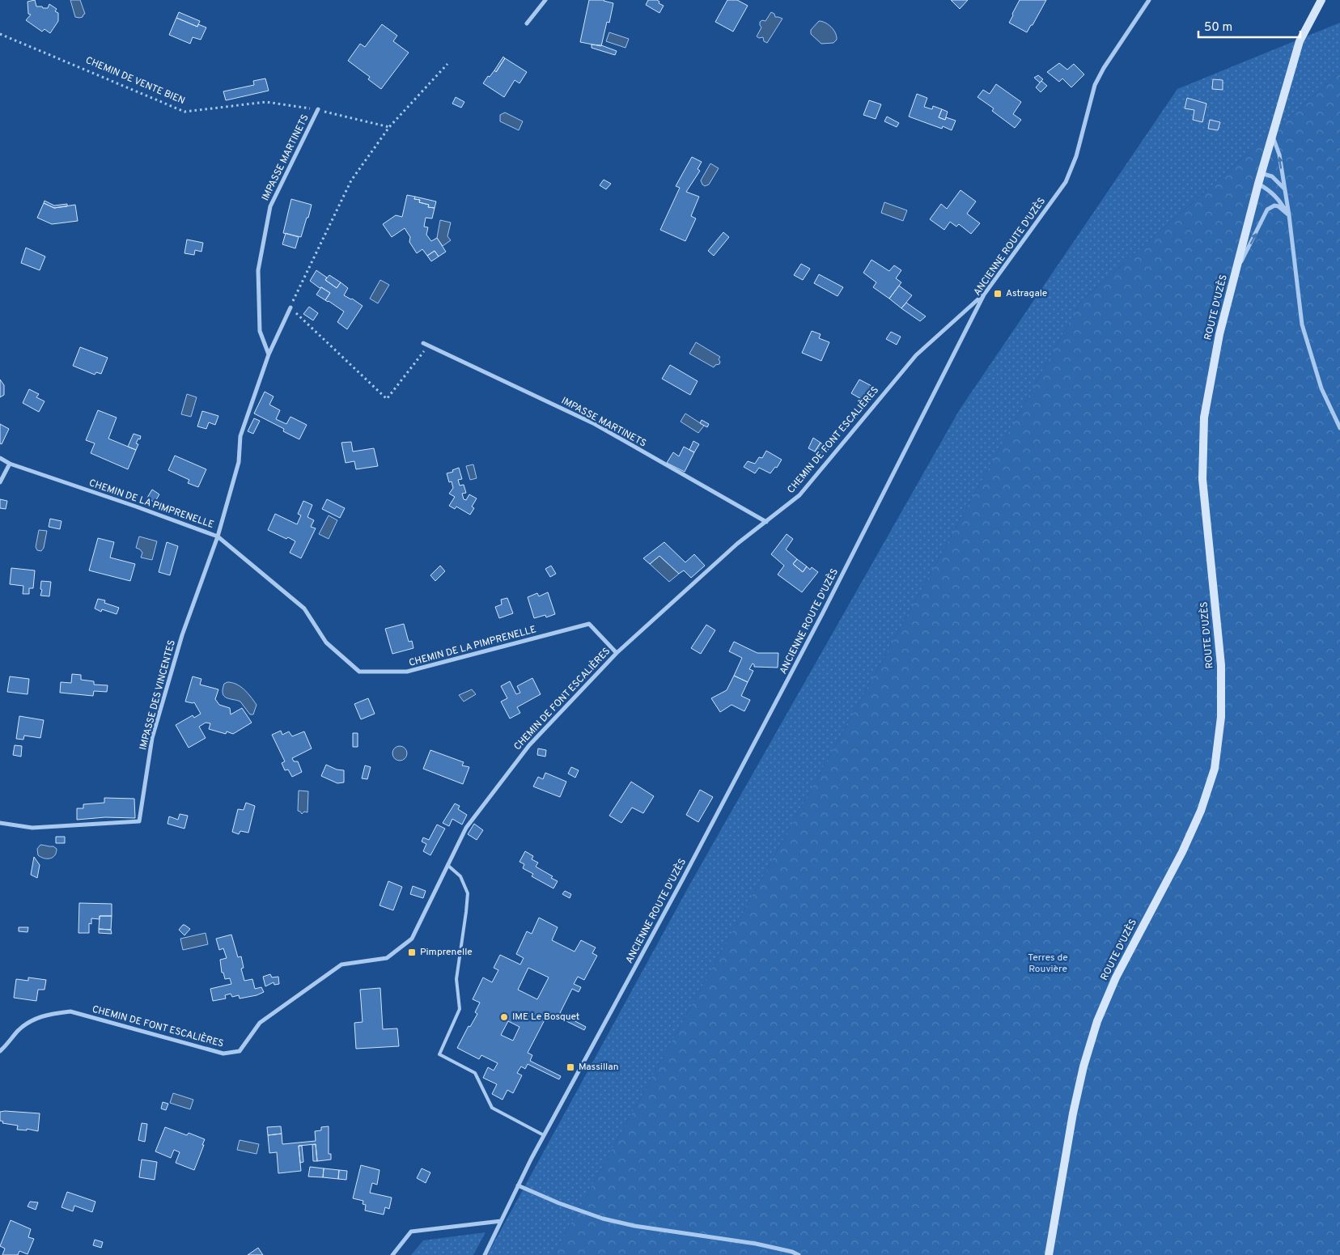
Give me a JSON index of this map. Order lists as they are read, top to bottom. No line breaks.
{"streets":{"main road":["ROUTE D'UZÈS"],"street":["IMPASSE MARTINETS","ANCIENNE ROUTE D'UZÈS","CHEMIN DE FONT ESCALIÈRES","CHEMIN DE LA PIMPRENELLE","IMPASSE DES VINCENTES"],"path":["CHEMIN DE VENTE BIEN"]},"crossings":[["CHEMIN DE VENTE BIEN","IMPASSE MARTINETS"],["IMPASSE MARTINETS","CHEMIN DE FONT ESCALIÈRES"],["ANCIENNE ROUTE D'UZÈS","CHEMIN DE FONT ESCALIÈRES"],["CHEMIN DE FONT ESCALIÈRES","CHEMIN DE LA PIMPRENELLE"],["CHEMIN DE LA PIMPRENELLE","IMPASSE DES VINCENTES"]],"parks":["Terres de Rouvière"],"places":{"transit":["Astragale","Pimprenelle","Massillan"],"other":["IME Le Bosquet"]},"scale_bar":"50 m"}
